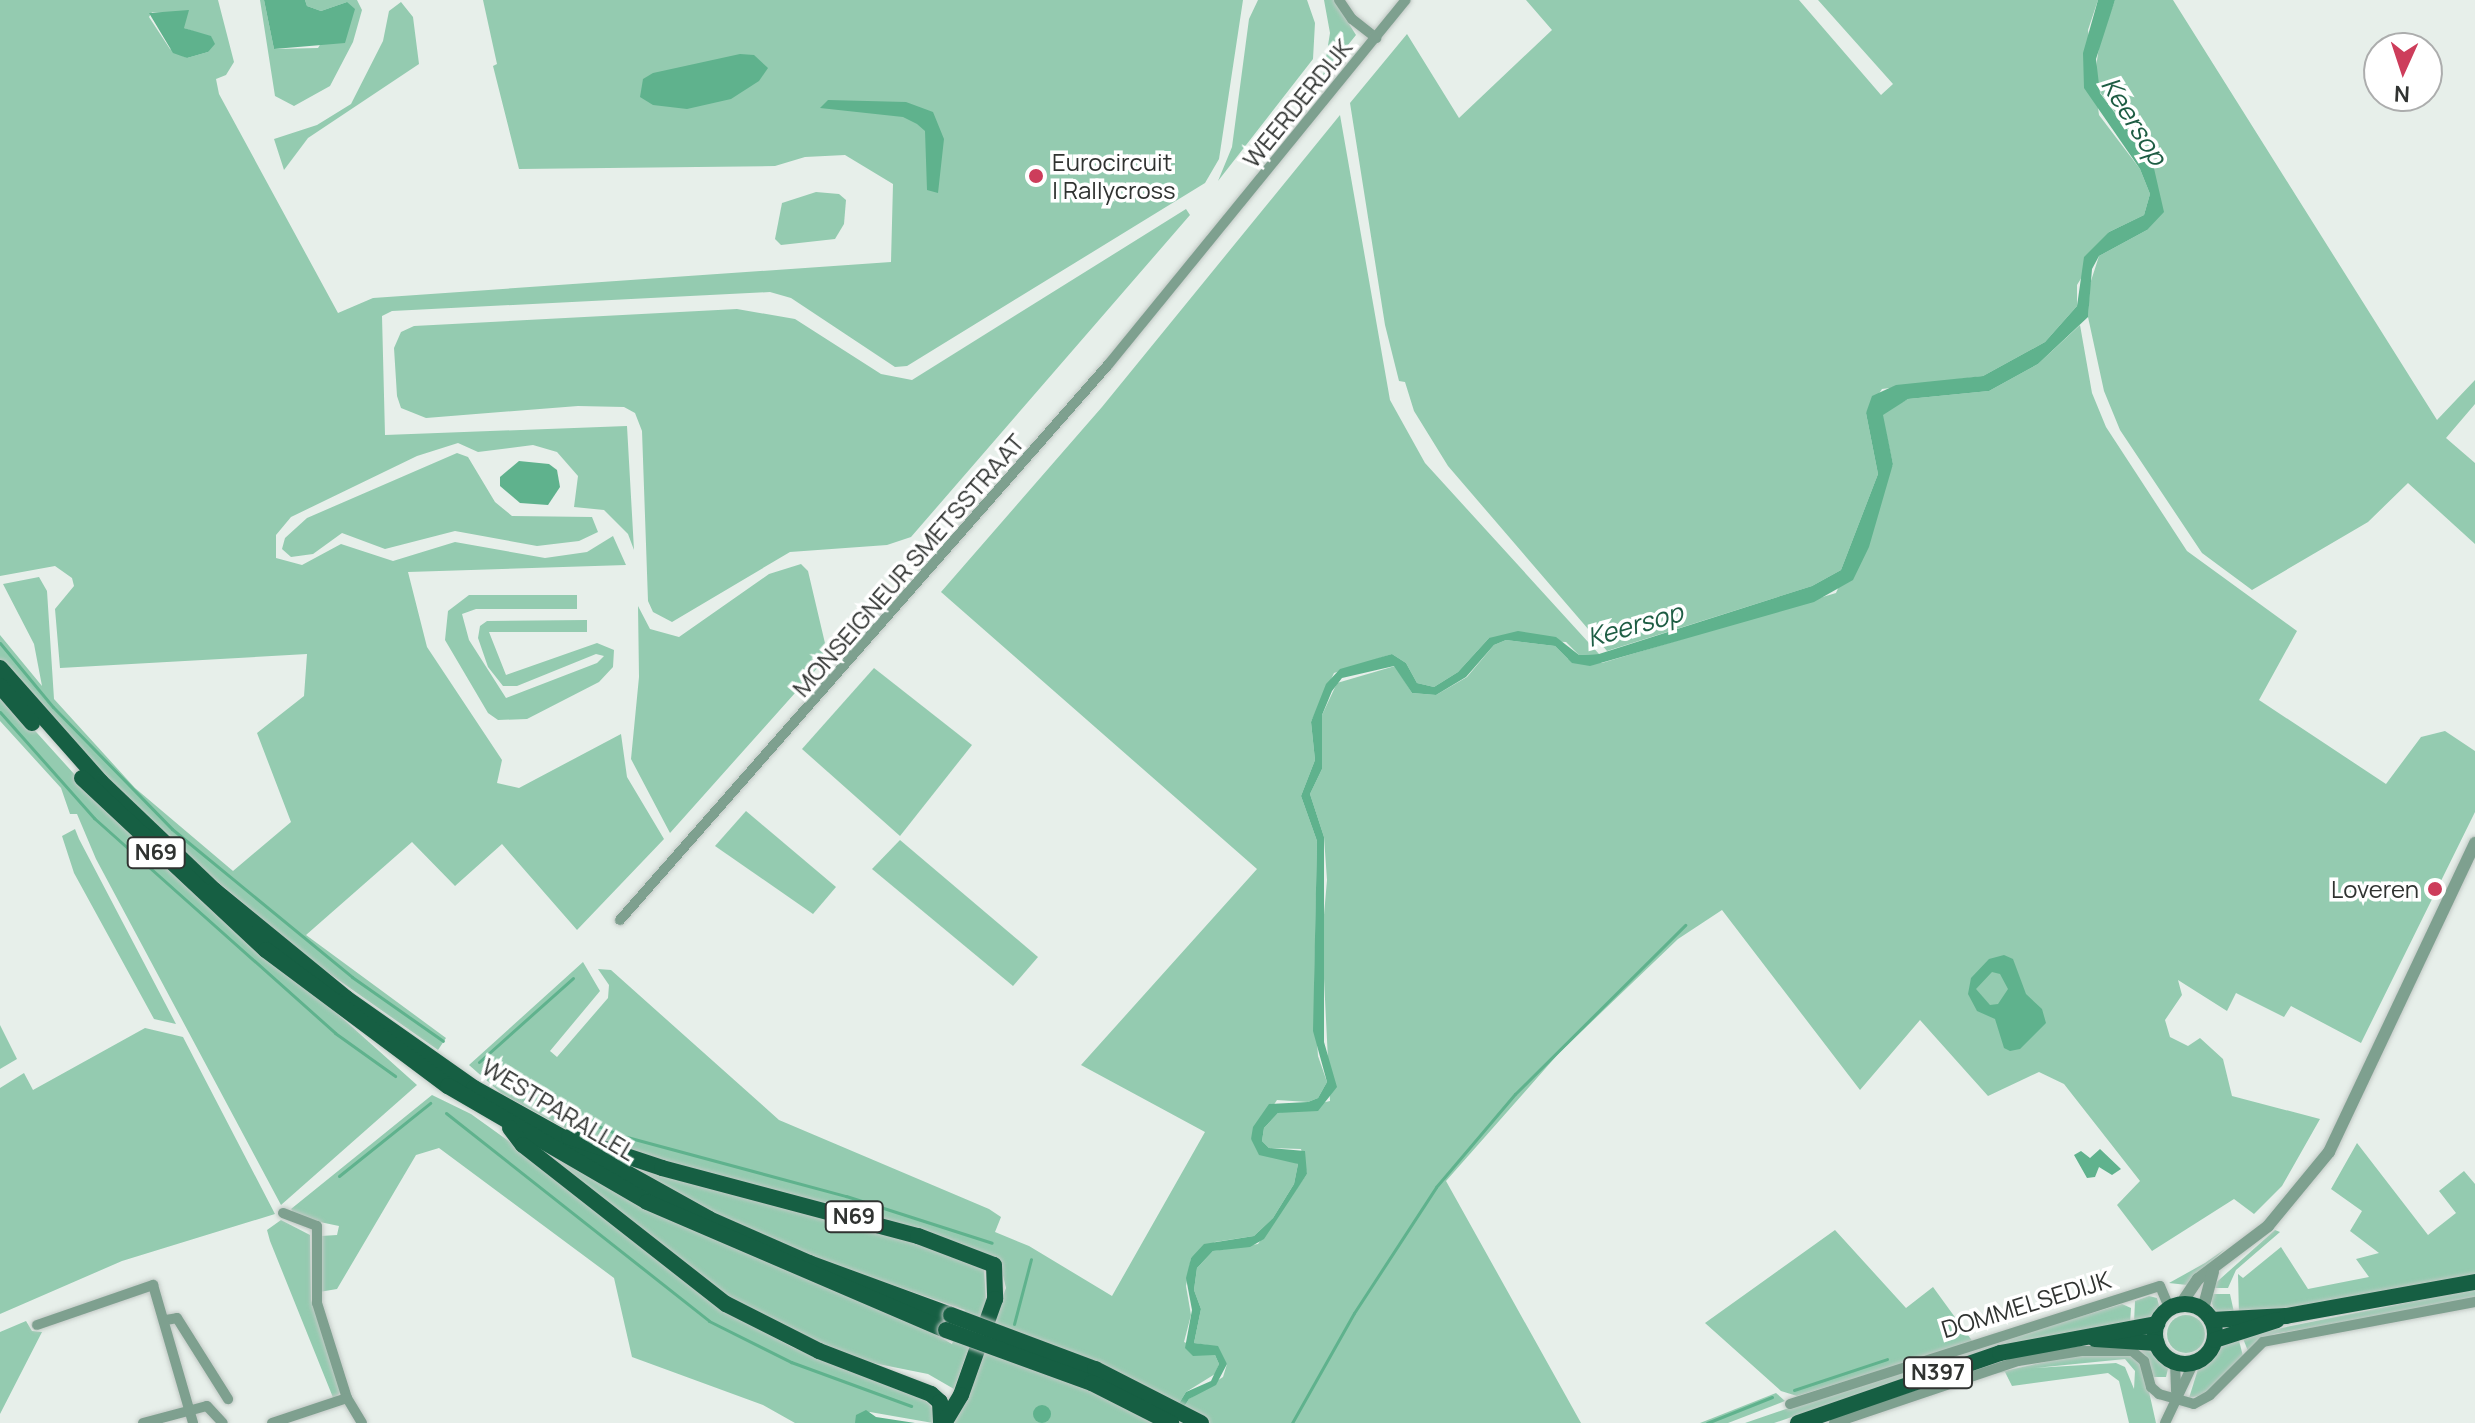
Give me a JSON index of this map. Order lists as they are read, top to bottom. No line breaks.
{"streets":{"main road":["N69","WESTPARALLEL","DOMMELSEDIJK","N397"],"street":["WEERDERDIJK","MONSEIGNEUR SMETSSTRAAT"]},"crossings":[["WEERDERDIJK","MONSEIGNEUR SMETSSTRAAT"],["N69","WESTPARALLEL"]],"water":["Keersop"],"places":["Eurocircuit | Rallycross","Loveren"],"north":"bottom"}
